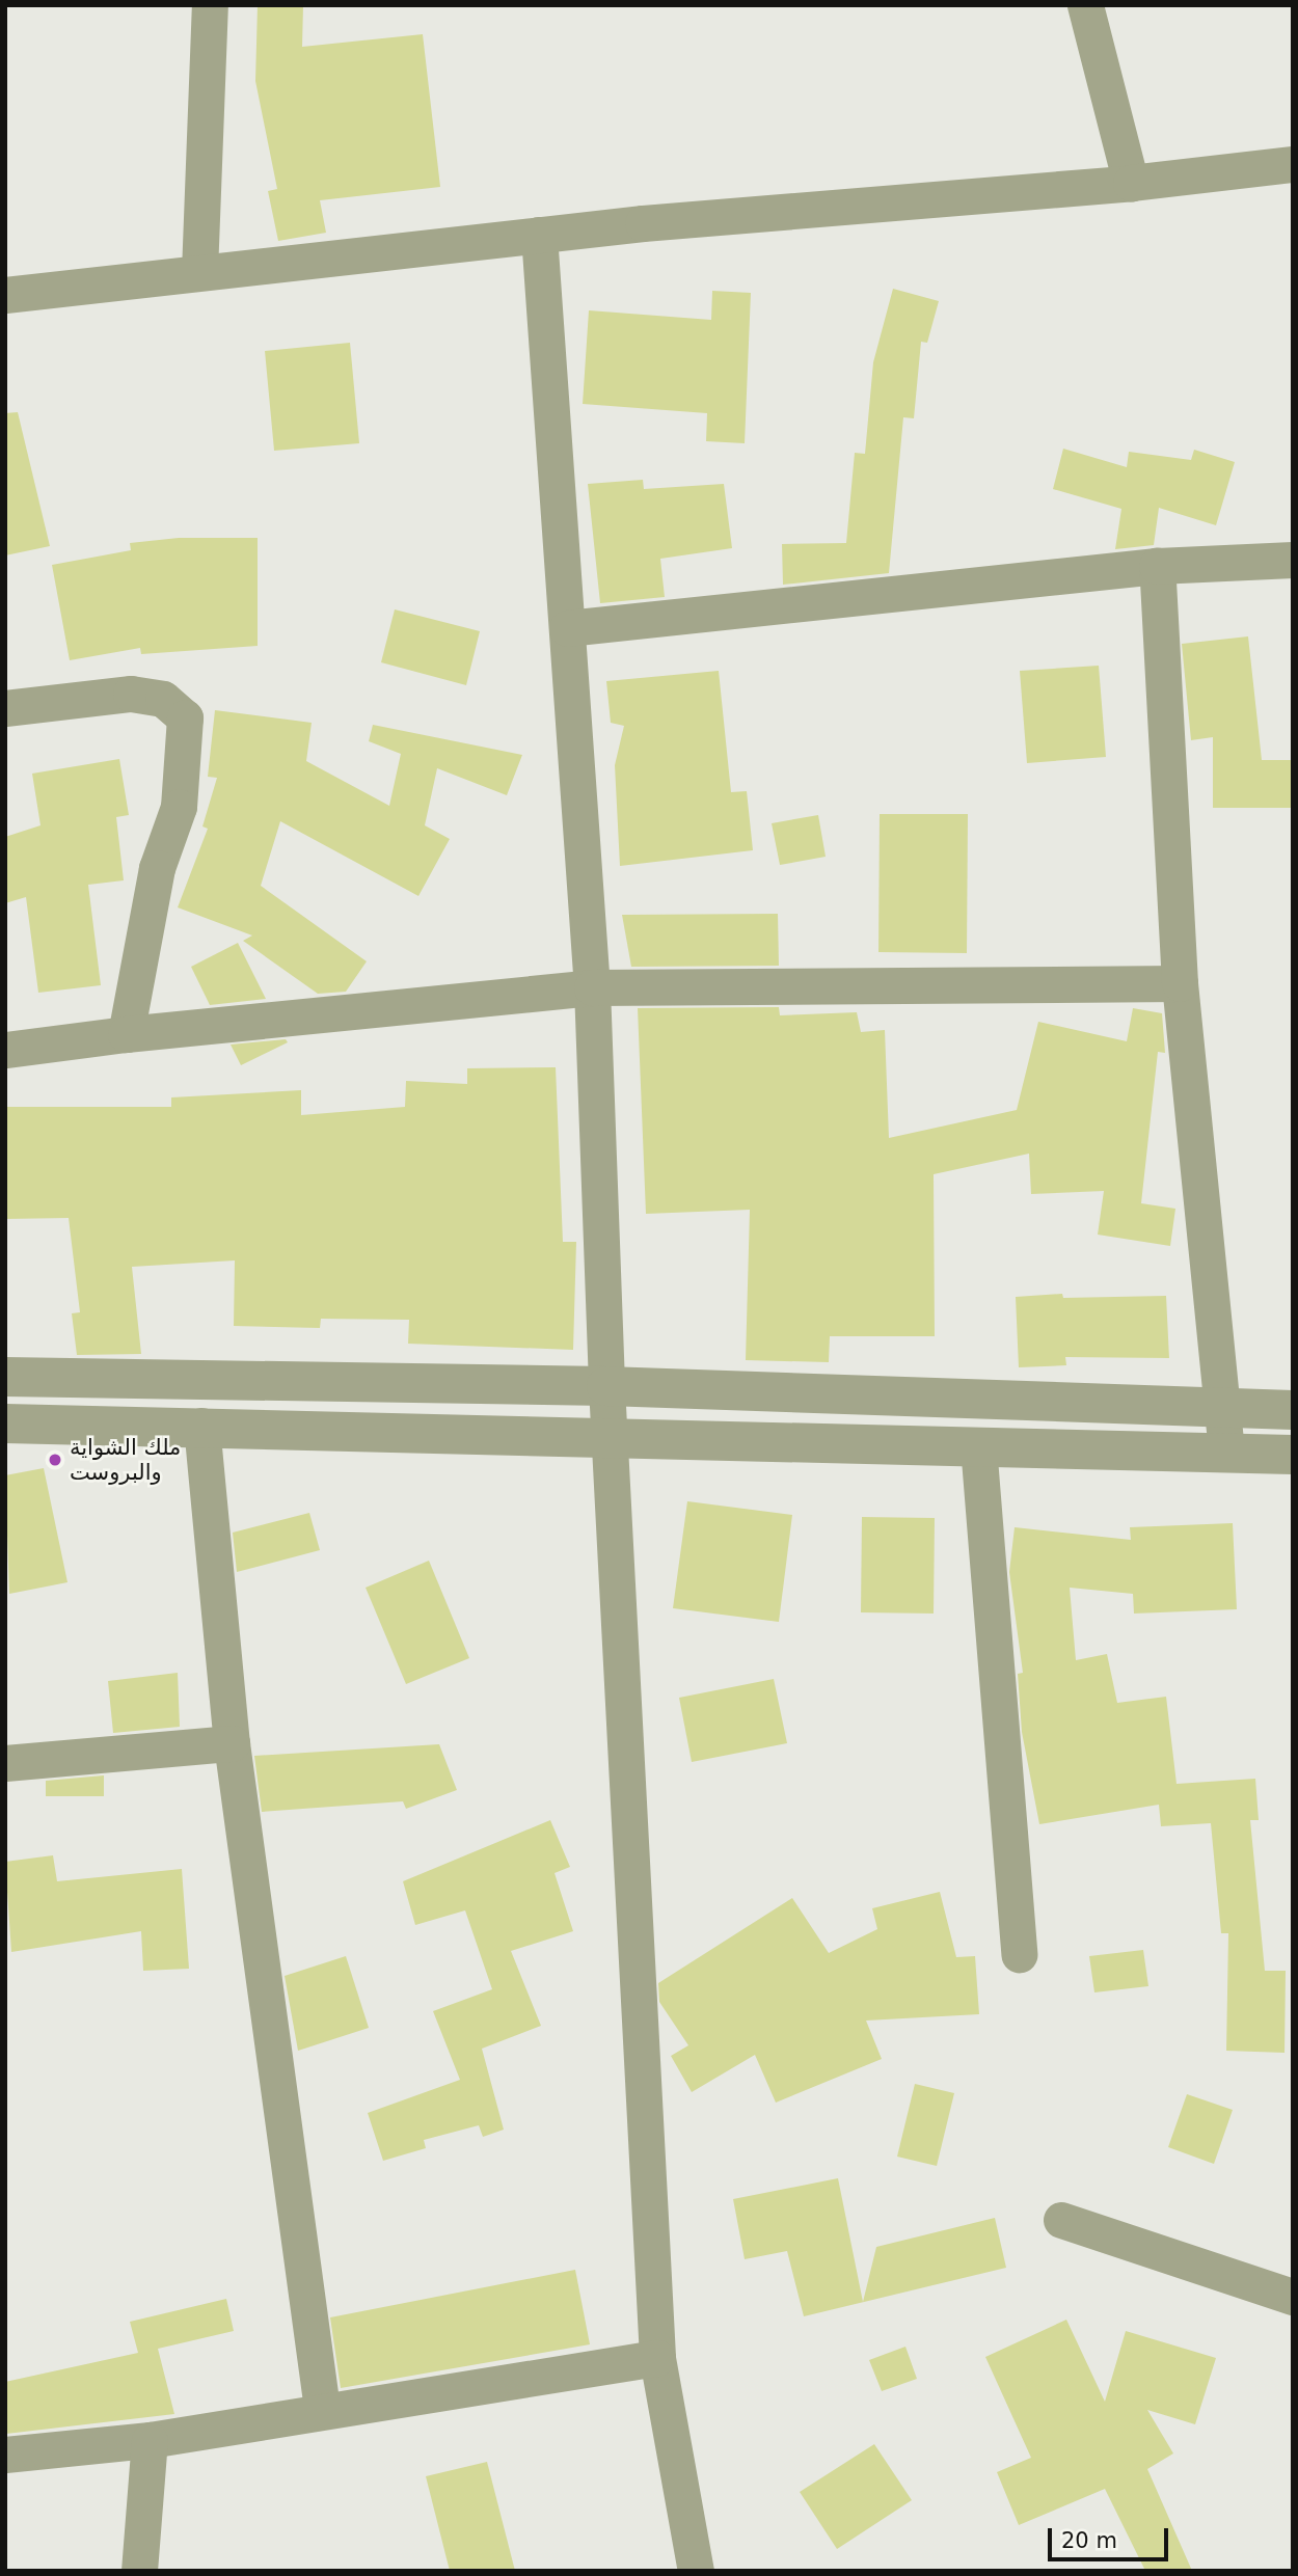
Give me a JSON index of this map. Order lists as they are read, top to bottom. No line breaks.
{"places":["ملك الشواية والبروست"],"scale_bar":"20 m"}
